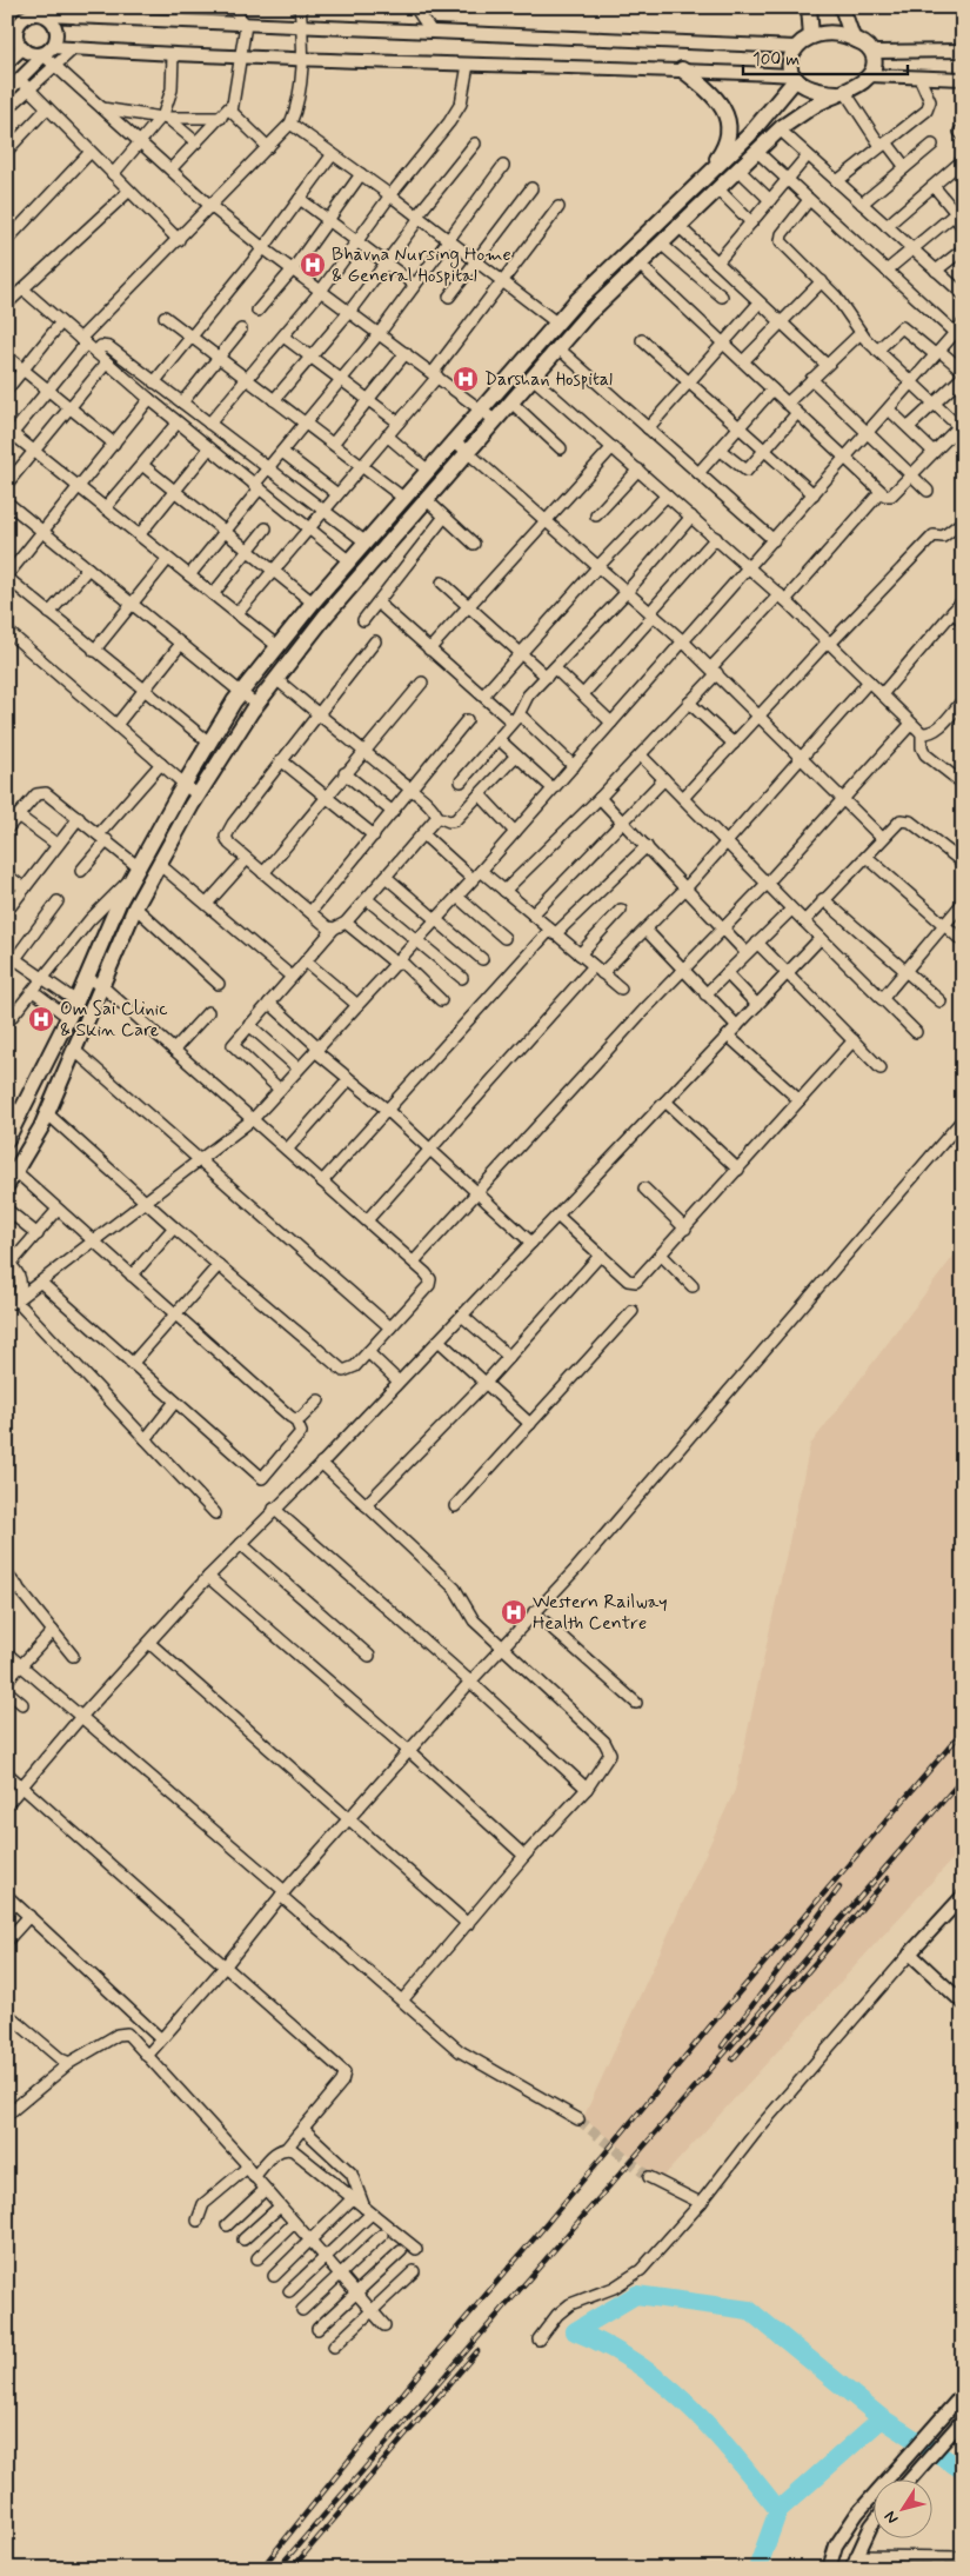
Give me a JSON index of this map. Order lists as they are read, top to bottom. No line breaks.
{"places":{"hospital":["Bhavna Nursing Home & General Hospital","Darshan Hospital","Om Sai Clinic & Skin Care","Western Railway Health Centre"]},"scale_bar":"100 m","north":"bottom left"}
